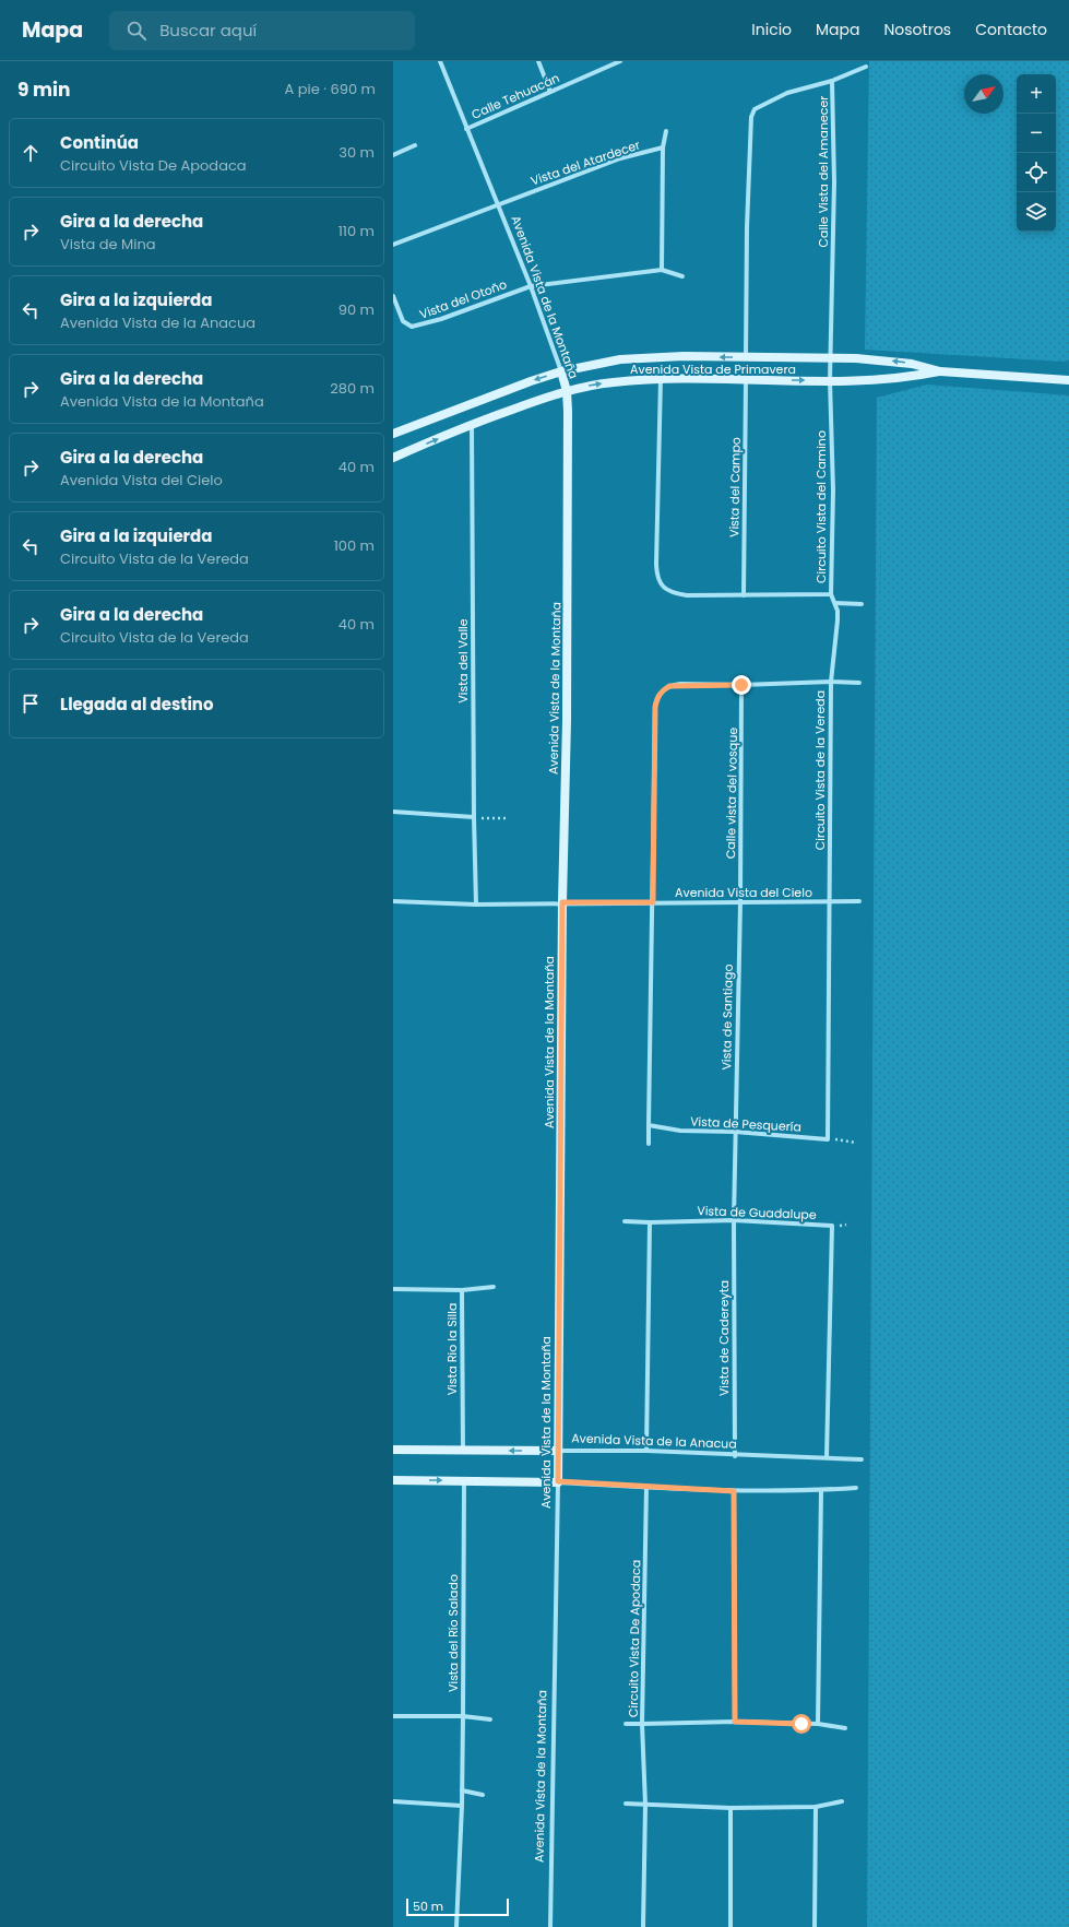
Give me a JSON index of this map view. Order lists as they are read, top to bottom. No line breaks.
{"streets":{"street":["Calle Tehuacán","Vista del Atardecer","Calle Vista del Amanecer","Avenida Vista de la Montaña","Vista del Otoño","Avenida Vista de Primavera","Vista del Campo","Circuito Vista del Camino","Vista del Valle","Circuito Vista de la Vereda","Calle vista del vosque","Avenida Vista del Cielo","Vista de Santiago","Vista de Pesquería","Vista de Guadalupe","Vista de Cadereyta","Vista Rio la Silla","Avenida Vista de la Anacua","Vista del Río Salado","Circuito Vista De Apodaca"]},"crossings":[["Calle Tehuacán","Avenida Vista de la Montaña"],["Vista del Atardecer","Avenida Vista de la Montaña"],["Calle Vista del Amanecer","Avenida Vista de Primavera"],["Calle Vista del Amanecer","Circuito Vista del Camino"],["Avenida Vista de la Montaña","Vista del Otoño"],["Avenida Vista de la Montaña","Avenida Vista de Primavera"],["Avenida Vista de la Montaña","Avenida Vista del Cielo"],["Avenida Vista de la Montaña","Avenida Vista de la Anacua"],["Avenida Vista de Primavera","Vista del Campo"],["Avenida Vista de Primavera","Circuito Vista del Camino"],["Avenida Vista de Primavera","Vista del Valle"],["Vista del Campo","Circuito Vista del Camino"],["Vista del Valle","Avenida Vista del Cielo"],["Circuito Vista de la Vereda","Calle vista del vosque"],["Circuito Vista de la Vereda","Avenida Vista del Cielo"],["Calle vista del vosque","Avenida Vista del Cielo"],["Calle vista del vosque","Vista de Santiago"],["Avenida Vista del Cielo","Vista de Santiago"],["Vista de Santiago","Vista de Pesquería"],["Vista de Santiago","Vista de Guadalupe"],["Vista de Santiago","Vista de Cadereyta"],["Vista de Guadalupe","Vista de Cadereyta"],["Vista de Guadalupe","Avenida Vista de la Anacua"],["Vista de Cadereyta","Avenida Vista de la Anacua"],["Vista Rio la Silla","Avenida Vista de la Anacua"]],"scale_bar":"50 m","north":"top right","page":{"header":"Mapa","search":"Buscar aquí","nav":["Inicio","Mapa","Nosotros","Contacto"],"heading":["9 min","A pie · 690 m"],"map_buttons":["+","−"],"list":[["Continúa","Circuito Vista De Apodaca","30 m"],["Gira a la derecha","Vista de Mina","110 m"],["Gira a la izquierda","Avenida Vista de la Anacua","90 m"],["Gira a la derecha","Avenida Vista de la Montaña","280 m"],["Gira a la derecha","Avenida Vista del Cielo","40 m"],["Gira a la izquierda","Circuito Vista de la Vereda","100 m"],["Gira a la derecha","Circuito Vista de la Vereda","40 m"],"Llegada al destino"],"scale":"50 m"}}
